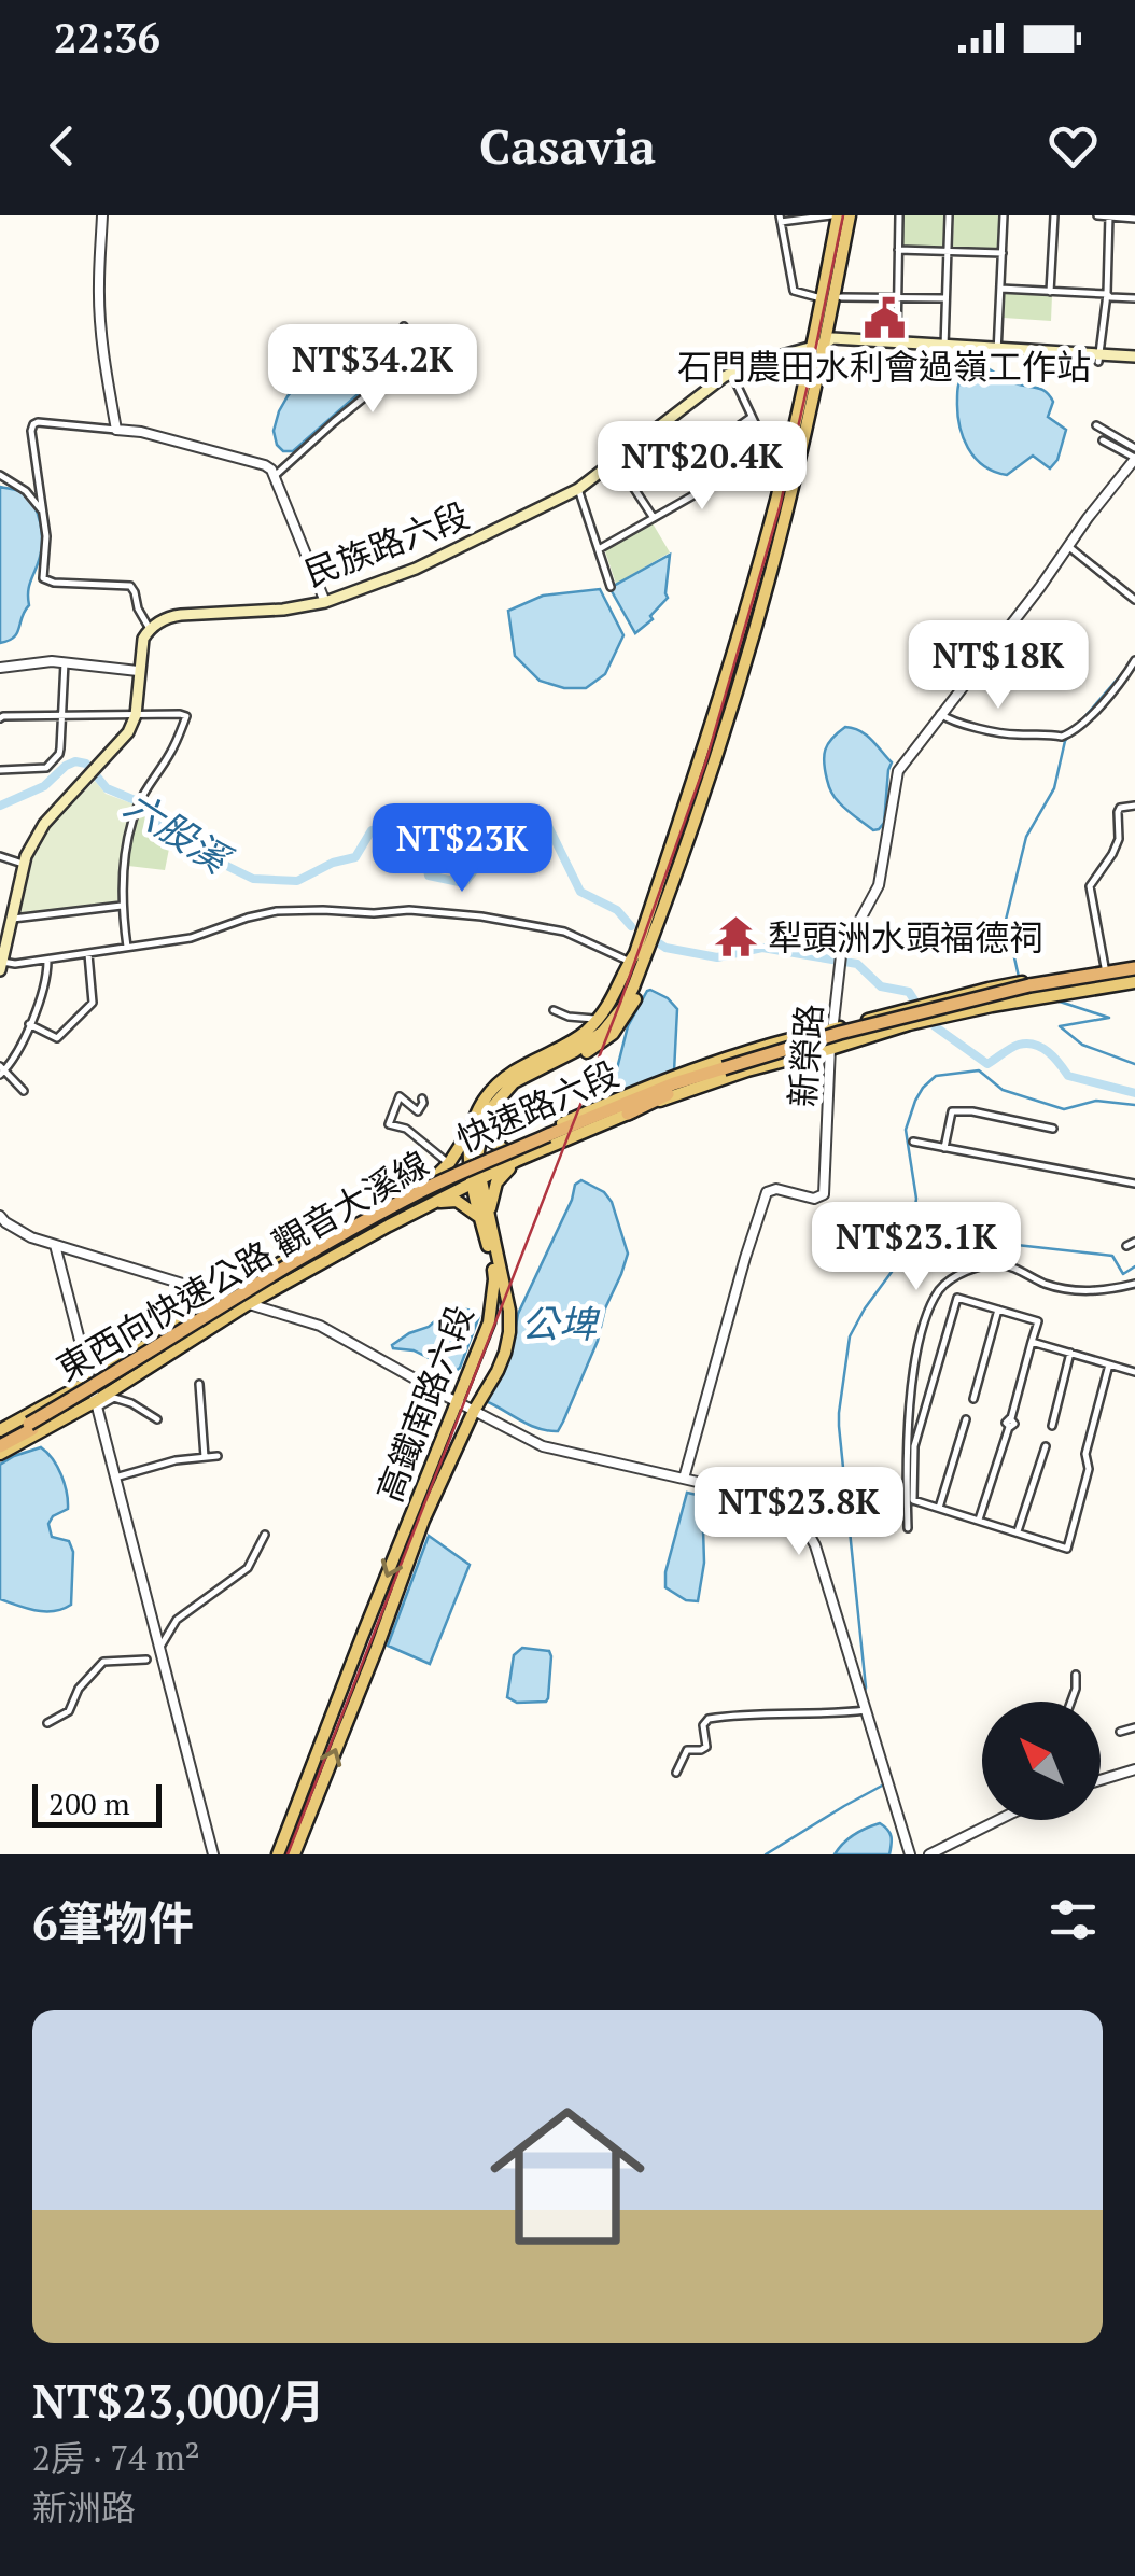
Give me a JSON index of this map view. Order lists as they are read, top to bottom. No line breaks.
{"streets":{"highway":["東西向快速公路 觀音大溪線"],"main road":["民族路六段","快速路六段","高鐵南路六段"],"street":["新榮路"]},"crossings":[["民族路六段","高鐵南路六段"],["新榮路","快速路六段"],["快速路六段","東西向快速公路 觀音大溪線"],["快速路六段","高鐵南路六段"]],"water":["六股溪","公埤"],"places":{"public building":["石門農田水利會過嶺工作站"],"temple":["犁頭洲水頭福德祠"]},"scale_bar":"200 m","north":"top left","page":{"status":"22:36","header":"Casavia","price":["NT$34.2K","NT$20.4K","NT$18K","NT$23K","NT$23.1K","NT$23.8K"],"scale":"200 m","heading":"6筆物件","list":[{"name":"NT$23,000/月","note":"2房 · 74 m² · 新洲路"}]}}
